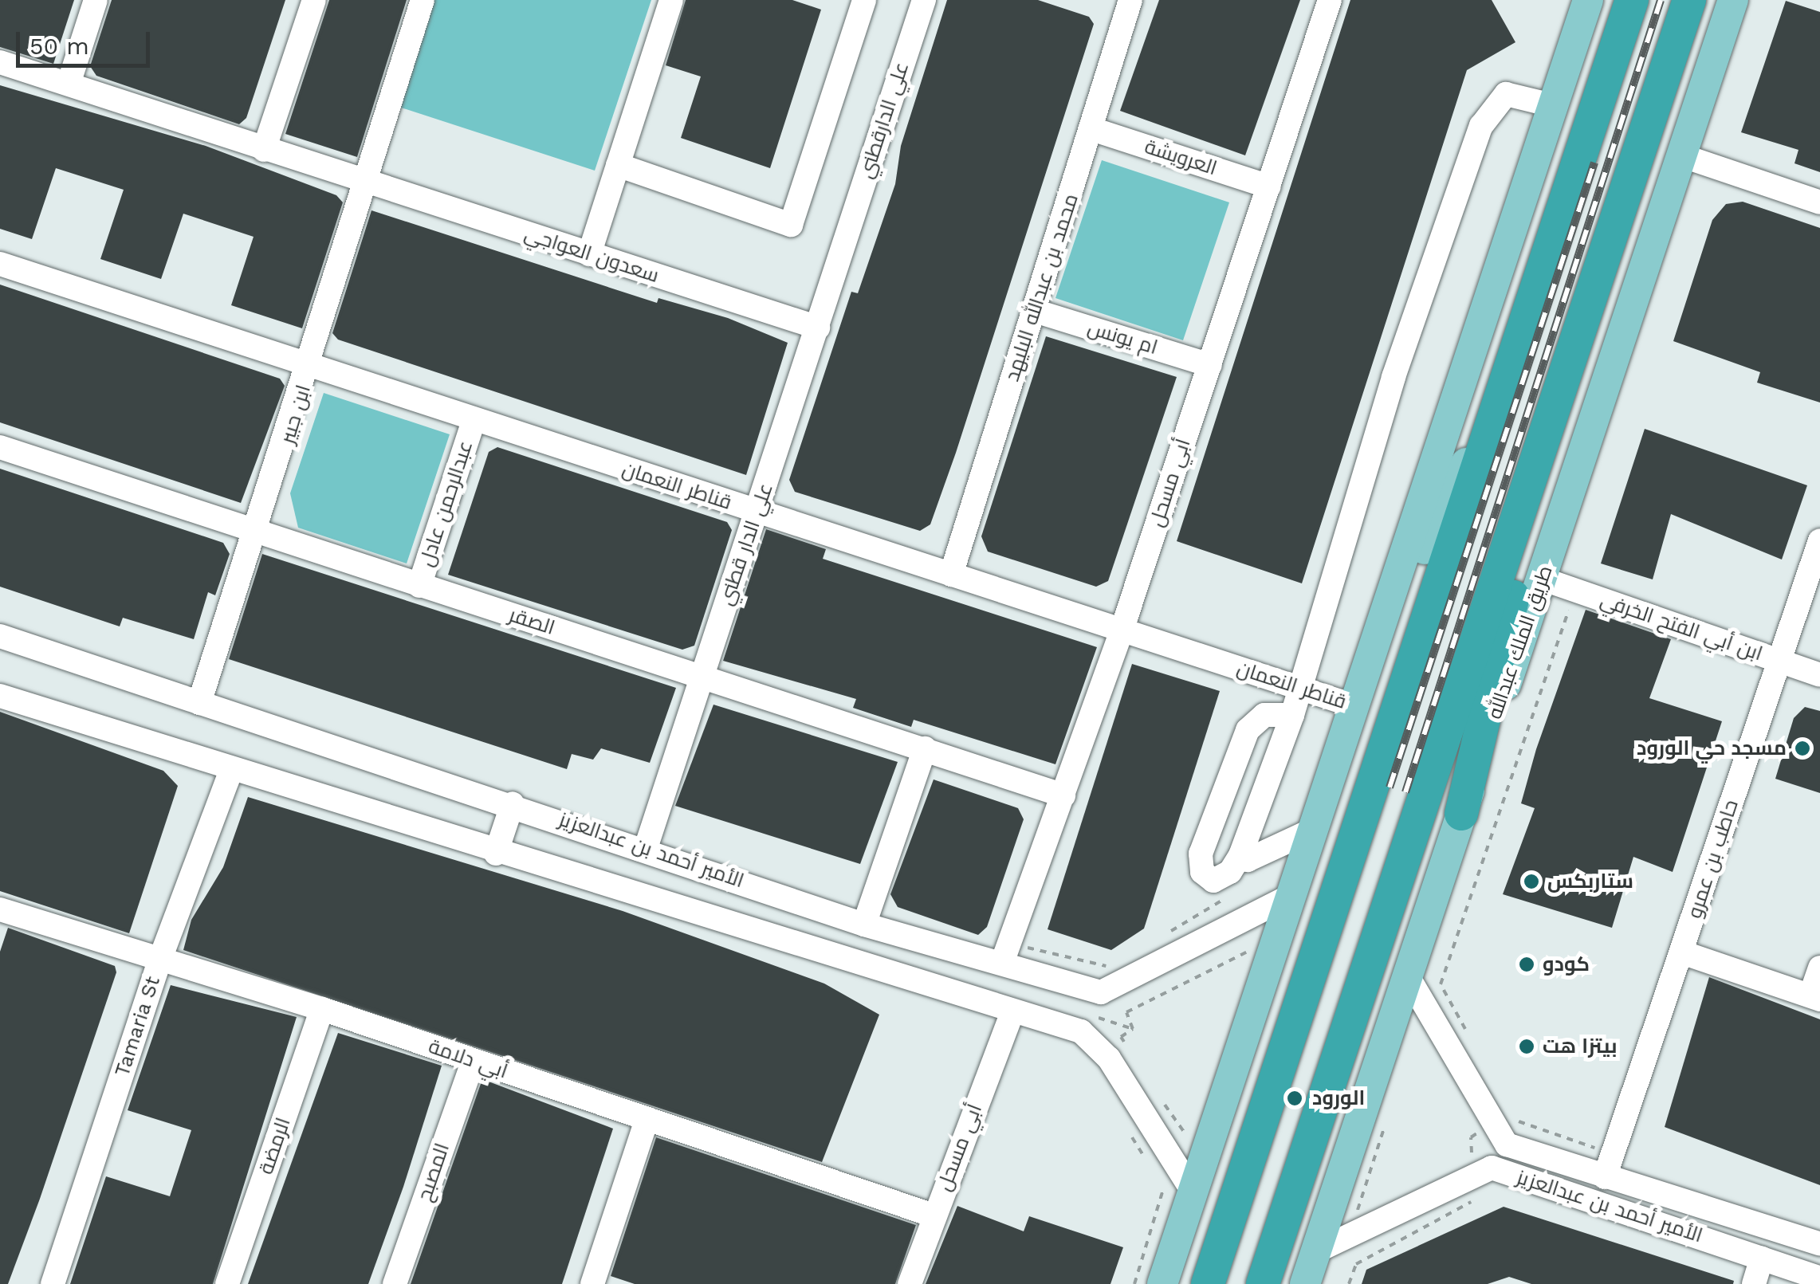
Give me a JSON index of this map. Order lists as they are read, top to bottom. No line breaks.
{"streets":{"highway":["طريق الملك عبدالله"],"street":["علي الدارقطني","العرويشة","سعدون العواجي","محمد بن عبدالله البليهد","ام يونس","ابن جبير","أبي مسحل","قناطر النعمان","عبدالرحمن عادل","علي الدار قطني","الصقر","ابن أبي الفتح الخرفي","الأمير أحمد بن عبدالعزيز","حاطب بن عمرو","Tamaria St","أبي دلامة","الرمضة","المصبح"]},"crossings":[["علي الدارقطني","علي الدار قطني"],["العرويشة","محمد بن عبدالله البليهد"],["العرويشة","أبي مسحل"],["سعدون العواجي","ابن جبير"],["سعدون العواجي","علي الدار قطني"],["محمد بن عبدالله البليهد","ام يونس"],["محمد بن عبدالله البليهد","قناطر النعمان"],["ام يونس","أبي مسحل"],["ابن جبير","قناطر النعمان"],["ابن جبير","الصقر"],["ابن جبير","الأمير أحمد بن عبدالعزيز"],["أبي مسحل","قناطر النعمان"],["أبي مسحل","الصقر"],["أبي مسحل","الأمير أحمد بن عبدالعزيز"],["أبي مسحل","أبي دلامة"],["قناطر النعمان","عبدالرحمن عادل"],["قناطر النعمان","علي الدار قطني"],["عبدالرحمن عادل","الصقر"],["علي الدار قطني","الصقر"],["علي الدار قطني","الأمير أحمد بن عبدالعزيز"],["ابن أبي الفتح الخرفي","طريق الملك عبدالله"],["ابن أبي الفتح الخرفي","حاطب بن عمرو"],["طريق الملك عبدالله","الأمير أحمد بن عبدالعزيز"],["الأمير أحمد بن عبدالعزيز","حاطب بن عمرو"],["Tamaria St","أبي دلامة"],["أبي دلامة","الرمضة"],["أبي دلامة","المصبح"]],"places":["مسجد حي الورود","ستاربكس","كودو","بيتزا هت","الورود"],"scale_bar":"50 m"}
